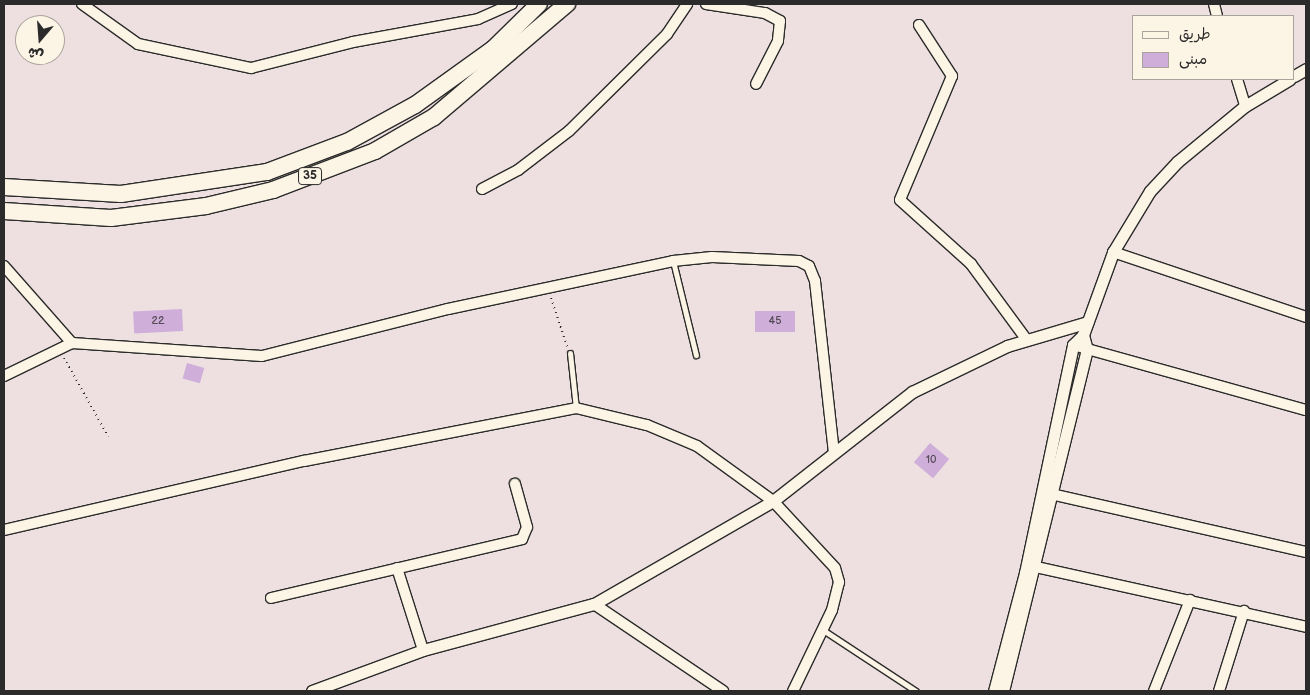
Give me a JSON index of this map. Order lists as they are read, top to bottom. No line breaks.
{"streets":{"highway":["35"]},"house_numbers":["22","45","10"],"legend":["طريق","مبنى"],"north":"bottom"}
